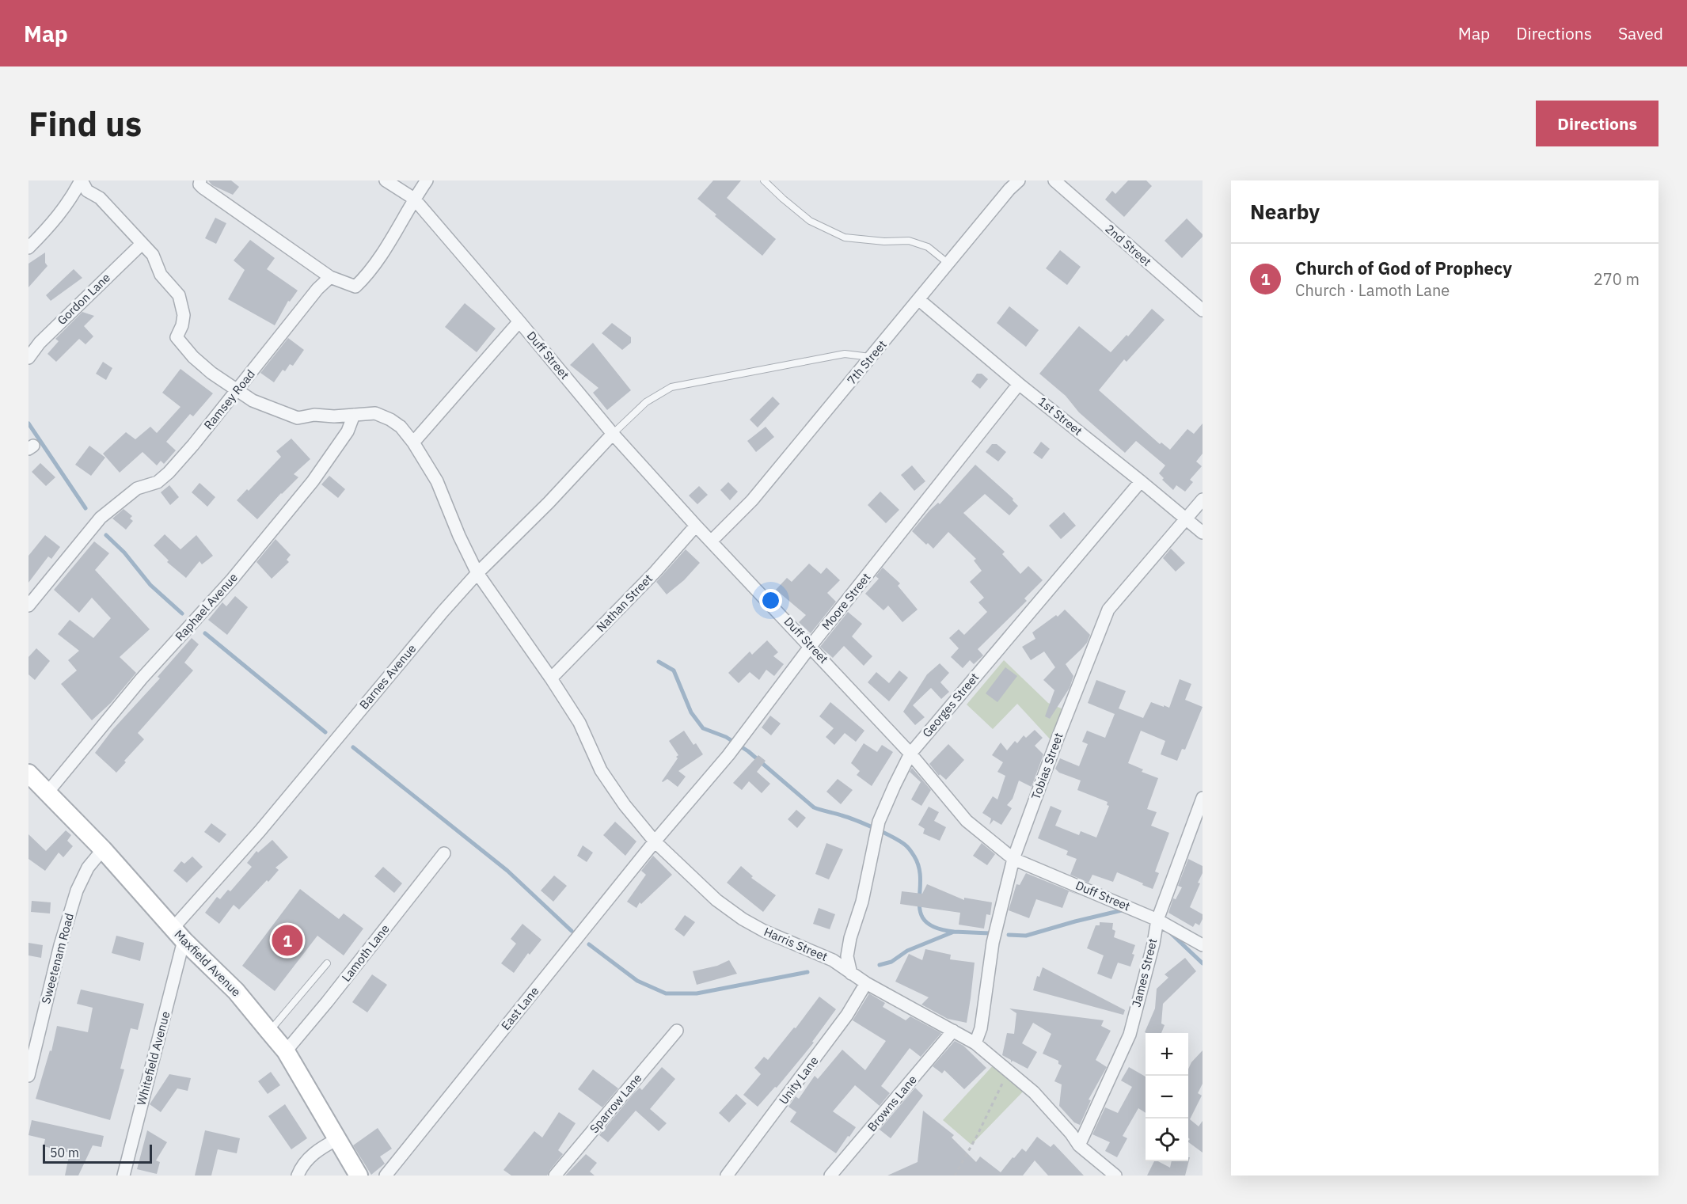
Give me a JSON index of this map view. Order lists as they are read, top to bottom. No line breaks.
{"streets":{"main road":["Maxfield Avenue"],"street":["2nd Street","Gordon Lane","Duff Street","7th Street","Ramsey Road","1st Street","Moore Street","Nathan Street","Raphael Avenue","Barnes Avenue","Georges Street","Tobias Street","Harris Street","Lamoth Lane","Sweetenam Road","James Street","East Lane","Whitefield Avenue","Unity Lane","Sparrow Lane","Browns Lane"]},"crossings":[["Gordon Lane","Harris Street"],["Duff Street","7th Street"],["Duff Street","Moore Street"],["Duff Street","Nathan Street"],["Duff Street","Barnes Avenue"],["Duff Street","Georges Street"],["Duff Street","Tobias Street"],["Duff Street","James Street"],["7th Street","1st Street"],["Ramsey Road","Harris Street"],["1st Street","Moore Street"],["1st Street","Georges Street"],["1st Street","Tobias Street"],["Moore Street","Harris Street"],["Moore Street","East Lane"],["Nathan Street","Harris Street"],["Raphael Avenue","Harris Street"],["Raphael Avenue","Maxfield Avenue"],["Barnes Avenue","Harris Street"],["Barnes Avenue","Maxfield Avenue"],["Barnes Avenue","Whitefield Avenue"],["Georges Street","Harris Street"],["Tobias Street","Harris Street"],["Harris Street","James Street"],["Harris Street","East Lane"],["Harris Street","Unity Lane"],["Harris Street","Browns Lane"],["Lamoth Lane","Maxfield Avenue"],["Sweetenam Road","Maxfield Avenue"],["Maxfield Avenue","Whitefield Avenue"]],"scale_bar":"50 m","page":{"header":"Map","nav":["Map","Directions","Saved"],"buttons":"Directions","title":"Find us","heading":"Nearby","list":[{"mark":"1","name":"Church of God of Prophecy","note":"Church · Lamoth Lane","value":"270 m"}],"pins":"1","map_buttons":["+","−"],"scale":"50 m"}}
